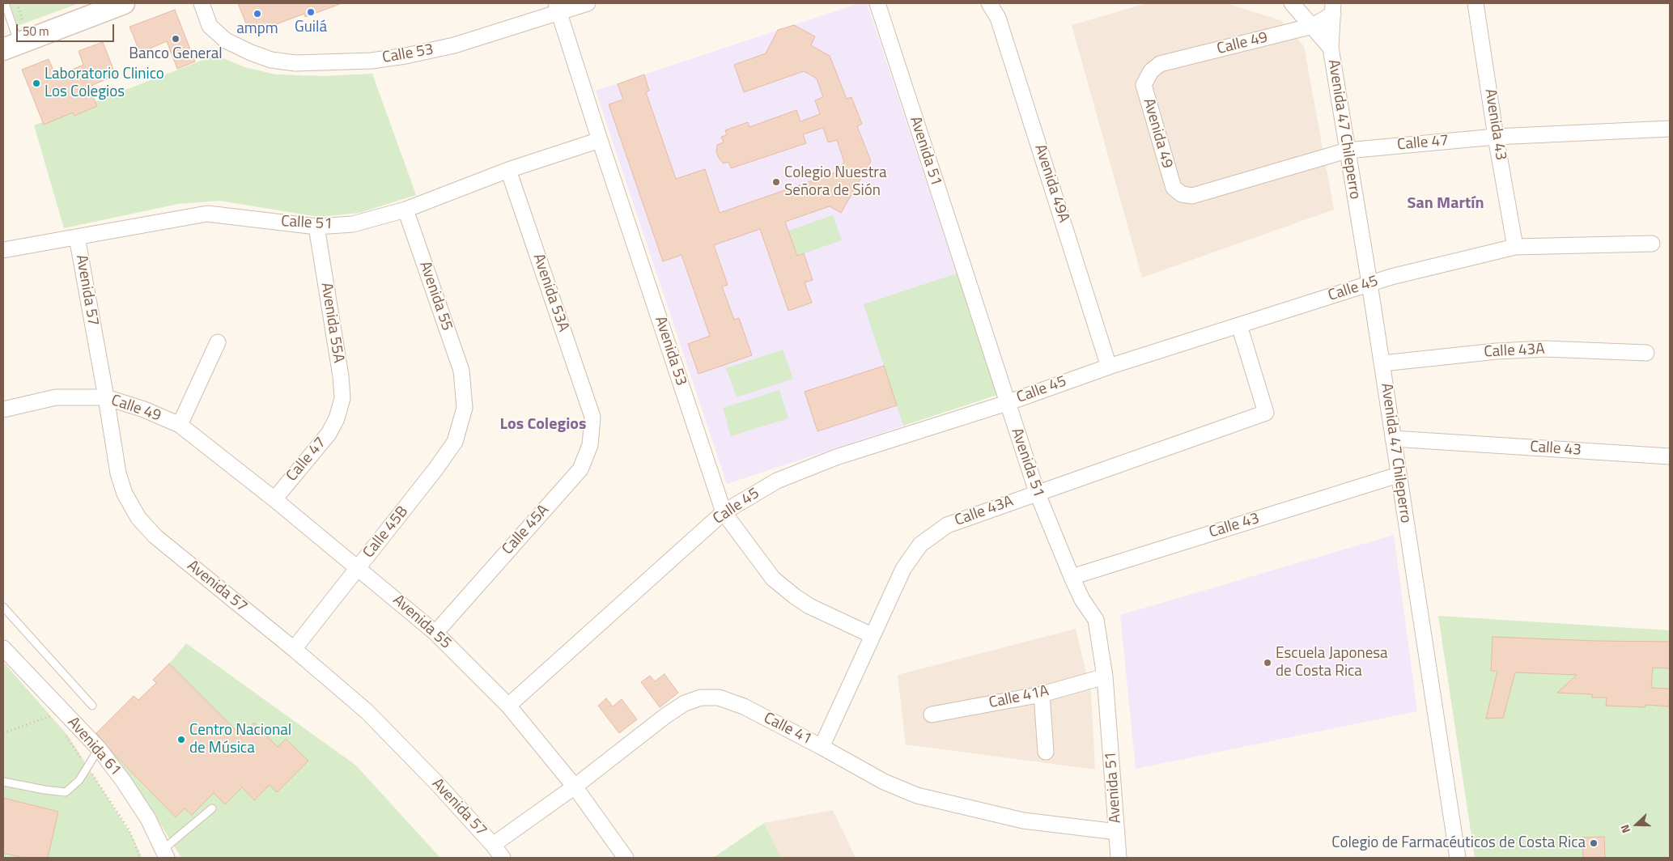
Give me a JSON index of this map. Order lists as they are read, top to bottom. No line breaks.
{"streets":{"street":["Calle 49","Calle 53","Avenida 43","Avenida 47 Chileperro","Avenida 49","Calle 47","Avenida 51","Avenida 49A","Calle 51","Calle 45","Avenida 57","Avenida 53A","Avenida 55","Avenida 55A","Avenida 53","Calle 43A","Calle 43","Calle 45A","Calle 45B","Calle 41A","Calle 41","Avenida 61"]},"crossings":[["Calle 49","Avenida 47 Chileperro"],["Calle 49","Avenida 49"],["Calle 49","Avenida 57"],["Calle 49","Avenida 55"],["Calle 53","Avenida 53"],["Avenida 43","Calle 47"],["Avenida 43","Calle 45"],["Avenida 47 Chileperro","Calle 47"],["Avenida 47 Chileperro","Calle 45"],["Avenida 47 Chileperro","Calle 43A"],["Avenida 47 Chileperro","Calle 43"],["Avenida 49","Calle 47"],["Calle 47","Avenida 55"],["Calle 47","Avenida 55A"],["Avenida 51","Calle 45"],["Avenida 51","Calle 43A"],["Avenida 51","Calle 43"],["Avenida 51","Calle 41A"],["Avenida 51","Calle 41"],["Avenida 49A","Calle 45"],["Calle 51","Avenida 57"],["Calle 51","Avenida 53A"],["Calle 51","Avenida 55"],["Calle 51","Avenida 55A"],["Calle 51","Avenida 53"],["Calle 45","Avenida 55"],["Calle 45","Avenida 53"],["Calle 45","Calle 43A"],["Avenida 57","Calle 45B"],["Avenida 57","Calle 41"],["Avenida 53A","Calle 45A"],["Avenida 55","Calle 45A"],["Avenida 55","Calle 45B"],["Avenida 55","Calle 41"],["Avenida 53","Calle 43A"],["Calle 43A","Calle 41"]],"districts":["San Martín","Los Colegios"],"places":["Guilá","ampm","Banco General","Laboratorio Clinico Los Colegios","Colegio Nuestra Señora de Sión","Escuela Japonesa de Costa Rica","Centro Nacional de Música","Colegio de Farmacéuticos de Costa Rica"],"scale_bar":"50 m","north":"left"}
